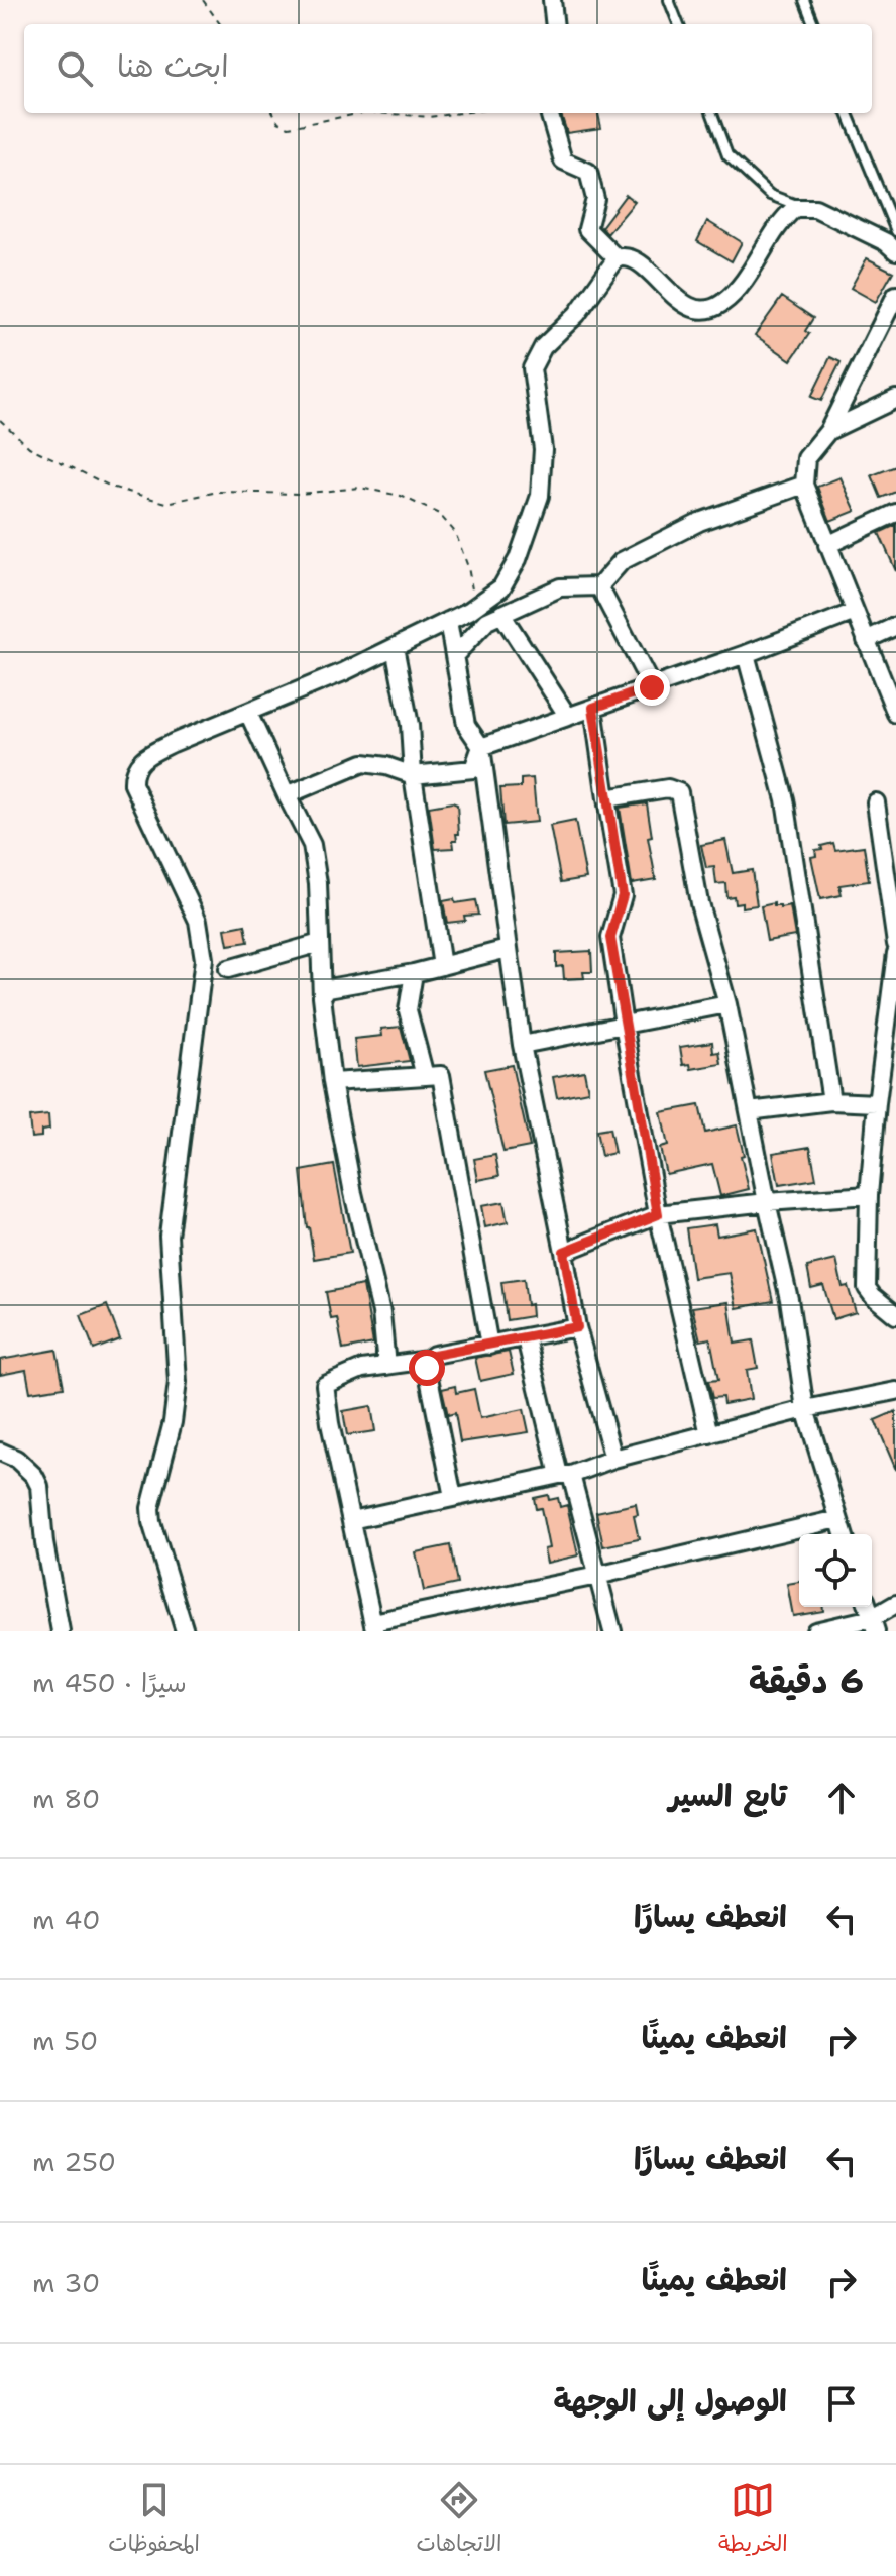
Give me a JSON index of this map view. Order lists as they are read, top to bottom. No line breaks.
{"page":{"search":"ابحث هنا","heading":["6 دقيقة","سيرًا · 450 m"],"list":[["تابع السير","80 m"],["انعطف يسارًا","40 m"],["انعطف يمينًا","50 m"],["انعطف يسارًا","250 m"],["انعطف يمينًا","30 m"],"الوصول إلى الوجهة"],"nav":["الخريطة","الاتجاهات","المحفوظات"]}}
